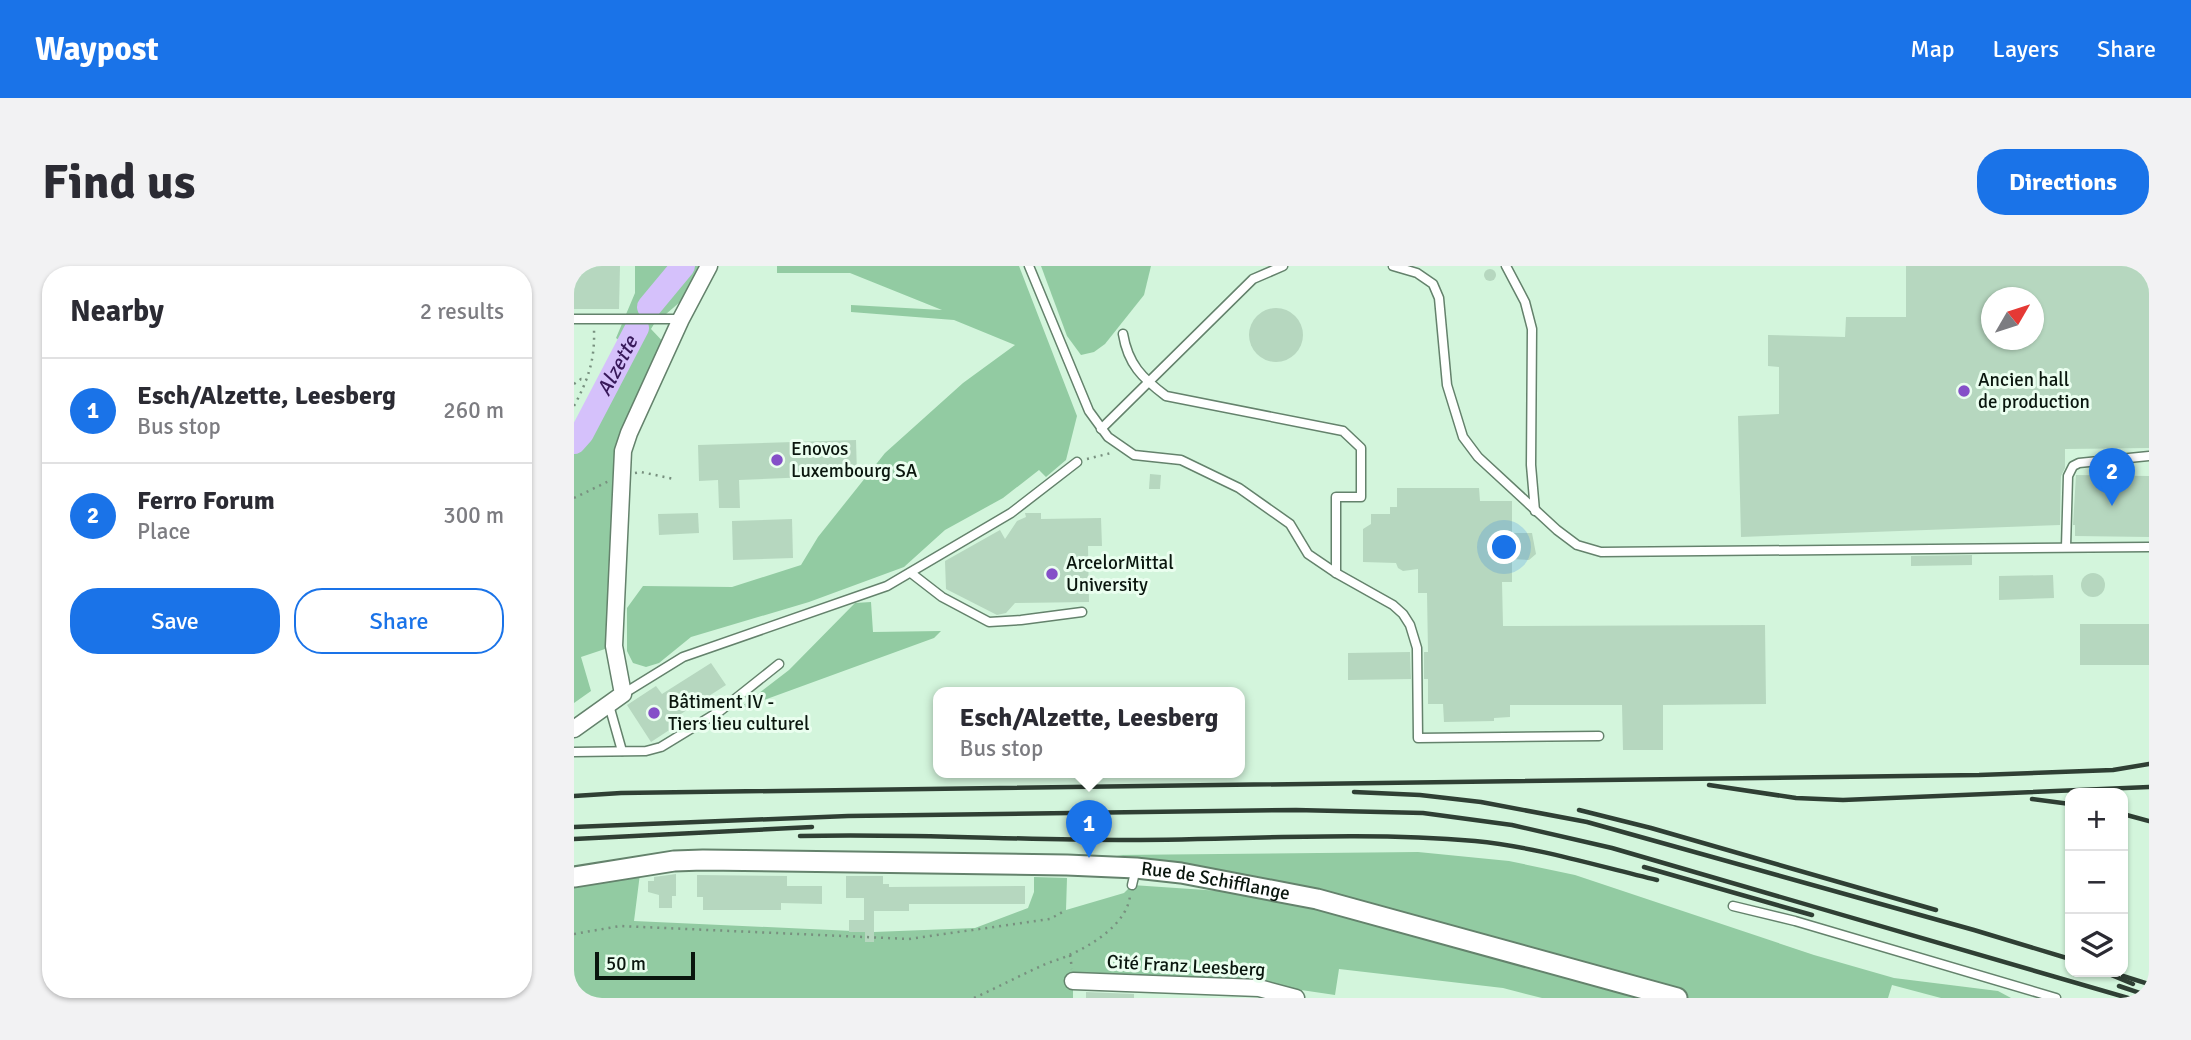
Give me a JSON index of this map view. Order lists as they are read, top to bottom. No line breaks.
{"streets":{"street":["Rue de Schifflange","Cité Franz Leesberg"]},"water":["Alzette"],"places":["Ancien hall de production","Enovos Luxembourg SA","ArcelorMittal University","Bâtiment IV - Tiers lieu culturel"],"scale_bar":"50 m","north":"top right","page":{"header":"Waypost","nav":["Map","Layers","Share"],"buttons":["Directions",["Save","Share"]],"title":"Find us","heading":["Nearby","2 results"],"list":[{"mark":"1","name":"Esch/Alzette, Leesberg","note":"Bus stop","value":"260 m"},{"mark":"2","name":"Ferro Forum","note":"Place","value":"300 m"}],"pins":["2","1"],"popup":["Esch/Alzette, Leesberg","Bus stop"],"map_buttons":["+","−"],"scale":"50 m"}}
